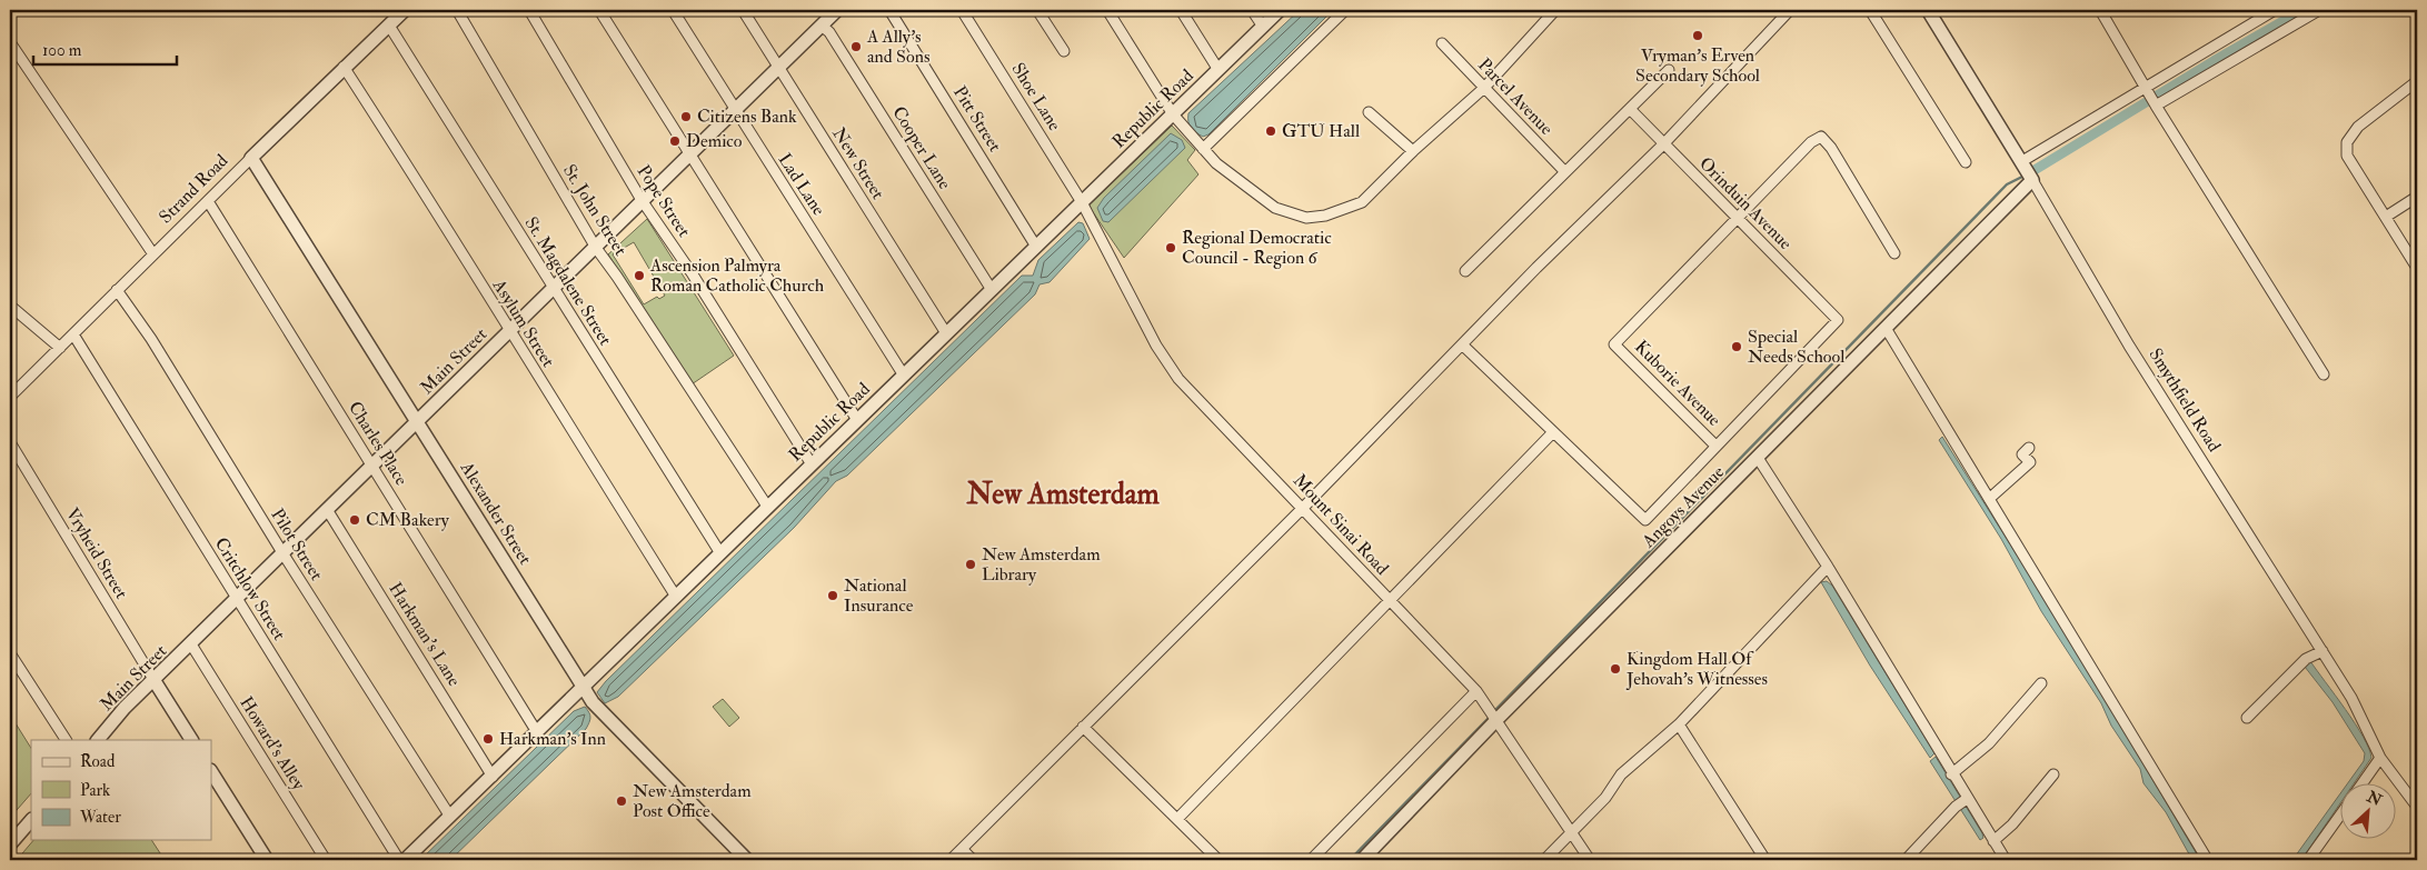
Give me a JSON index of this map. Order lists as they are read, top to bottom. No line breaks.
{"streets":{"street":["Shoe Lane","Parcel Avenue","Republic Road","Pitt Street","Cooper Lane","New Street","Lad Lane","Strand Road","Pope Street","Orinduin Avenue","St. John Street","St. Magdalene Street","Asylum Street","Main Street","Kuborie Avenue","Smythfield Road","Charles Place","Angoys Avenue","Alexander Street","Mount Sinai Road","Pilot Street","Vryheid Street","Critchlow Street","Harkman's Lane","Howard's Alley"]},"crossings":[["Shoe Lane","Republic Road"],["Shoe Lane","Mount Sinai Road"],["Republic Road","Pitt Street"],["Republic Road","Cooper Lane"],["Republic Road","New Street"],["Republic Road","Lad Lane"],["Republic Road","Pope Street"],["Republic Road","St. John Street"],["Republic Road","St. Magdalene Street"],["Republic Road","Asylum Street"],["Republic Road","Charles Place"],["Republic Road","Alexander Street"],["Republic Road","Mount Sinai Road"],["Republic Road","Pilot Street"],["Republic Road","Harkman's Lane"],["Cooper Lane","Main Street"],["New Street","Main Street"],["Lad Lane","Main Street"],["Strand Road","St. Magdalene Street"],["Strand Road","Asylum Street"],["Strand Road","Charles Place"],["Strand Road","Alexander Street"],["Strand Road","Pilot Street"],["Strand Road","Critchlow Street"],["Pope Street","Main Street"],["Orinduin Avenue","Kuborie Avenue"],["St. John Street","Main Street"],["St. Magdalene Street","Main Street"],["Asylum Street","Main Street"],["Main Street","Charles Place"],["Main Street","Alexander Street"],["Main Street","Pilot Street"],["Main Street","Vryheid Street"],["Main Street","Critchlow Street"],["Main Street","Harkman's Lane"],["Main Street","Howard's Alley"],["Smythfield Road","Angoys Avenue"],["Angoys Avenue","Mount Sinai Road"]],"districts":["New Amsterdam"],"places":["Vryman's Erven Secondary School","A Ally's and Sons","Citizens Bank","GTU Hall","Demico","Regional Democratic Council - Region 6","Ascension Palmyra Roman Catholic Church","Special Needs School","CM Bakery","New Amsterdam Library","National Insurance","Kingdom Hall Of Jehovah’s Witnesses","Harkman's Inn","New Amsterdam Post Office"],"legend":["Road","Park","Water"],"scale_bar":"100 m","north":"top right"}
